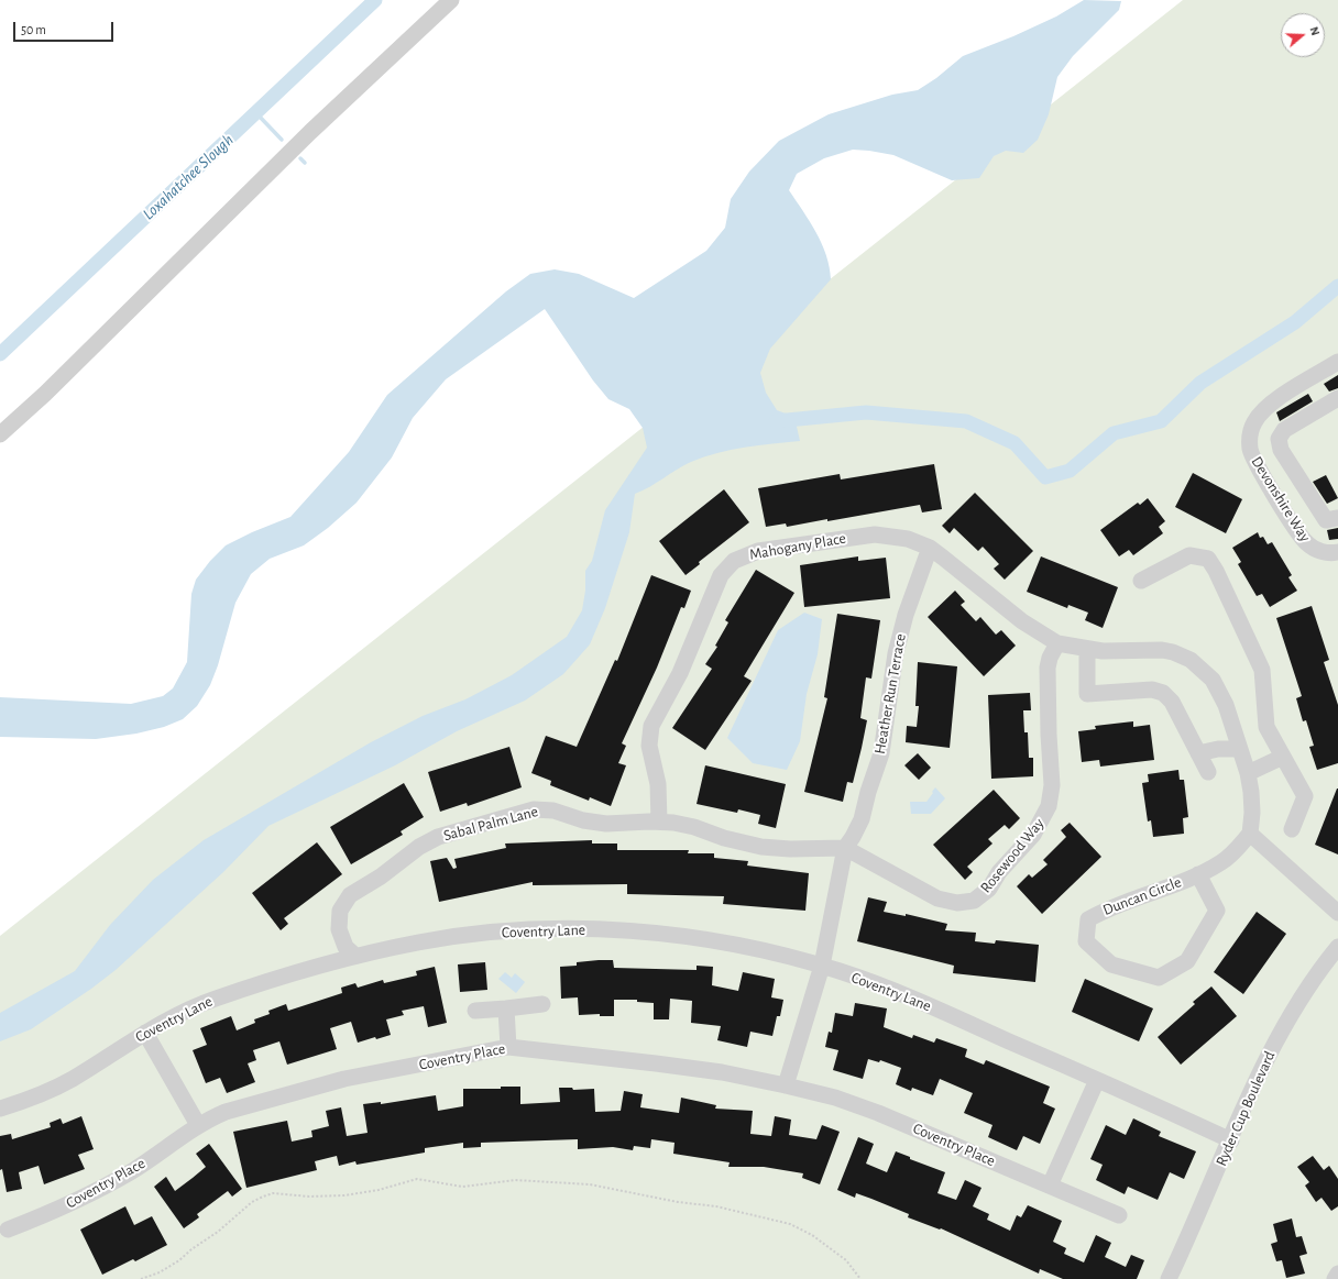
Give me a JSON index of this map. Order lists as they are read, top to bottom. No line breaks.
{"streets":{"street":["Devonshire Way","Mahogany Place","Heather Run Terrace","Sabal Palm Lane","Rosewood Way","Duncan Circle","Coventry Lane","Coventry Place","Ryder Cup Boulevard"]},"crossings":[["Mahogany Place","Heather Run Terrace"],["Mahogany Place","Sabal Palm Lane"],["Mahogany Place","Rosewood Way"],["Heather Run Terrace","Sabal Palm Lane"],["Heather Run Terrace","Rosewood Way"],["Heather Run Terrace","Coventry Lane"],["Sabal Palm Lane","Rosewood Way"],["Sabal Palm Lane","Coventry Lane"],["Coventry Lane","Ryder Cup Boulevard"]],"water":["Loxahatchee Slough"],"scale_bar":"50 m","north":"right"}
